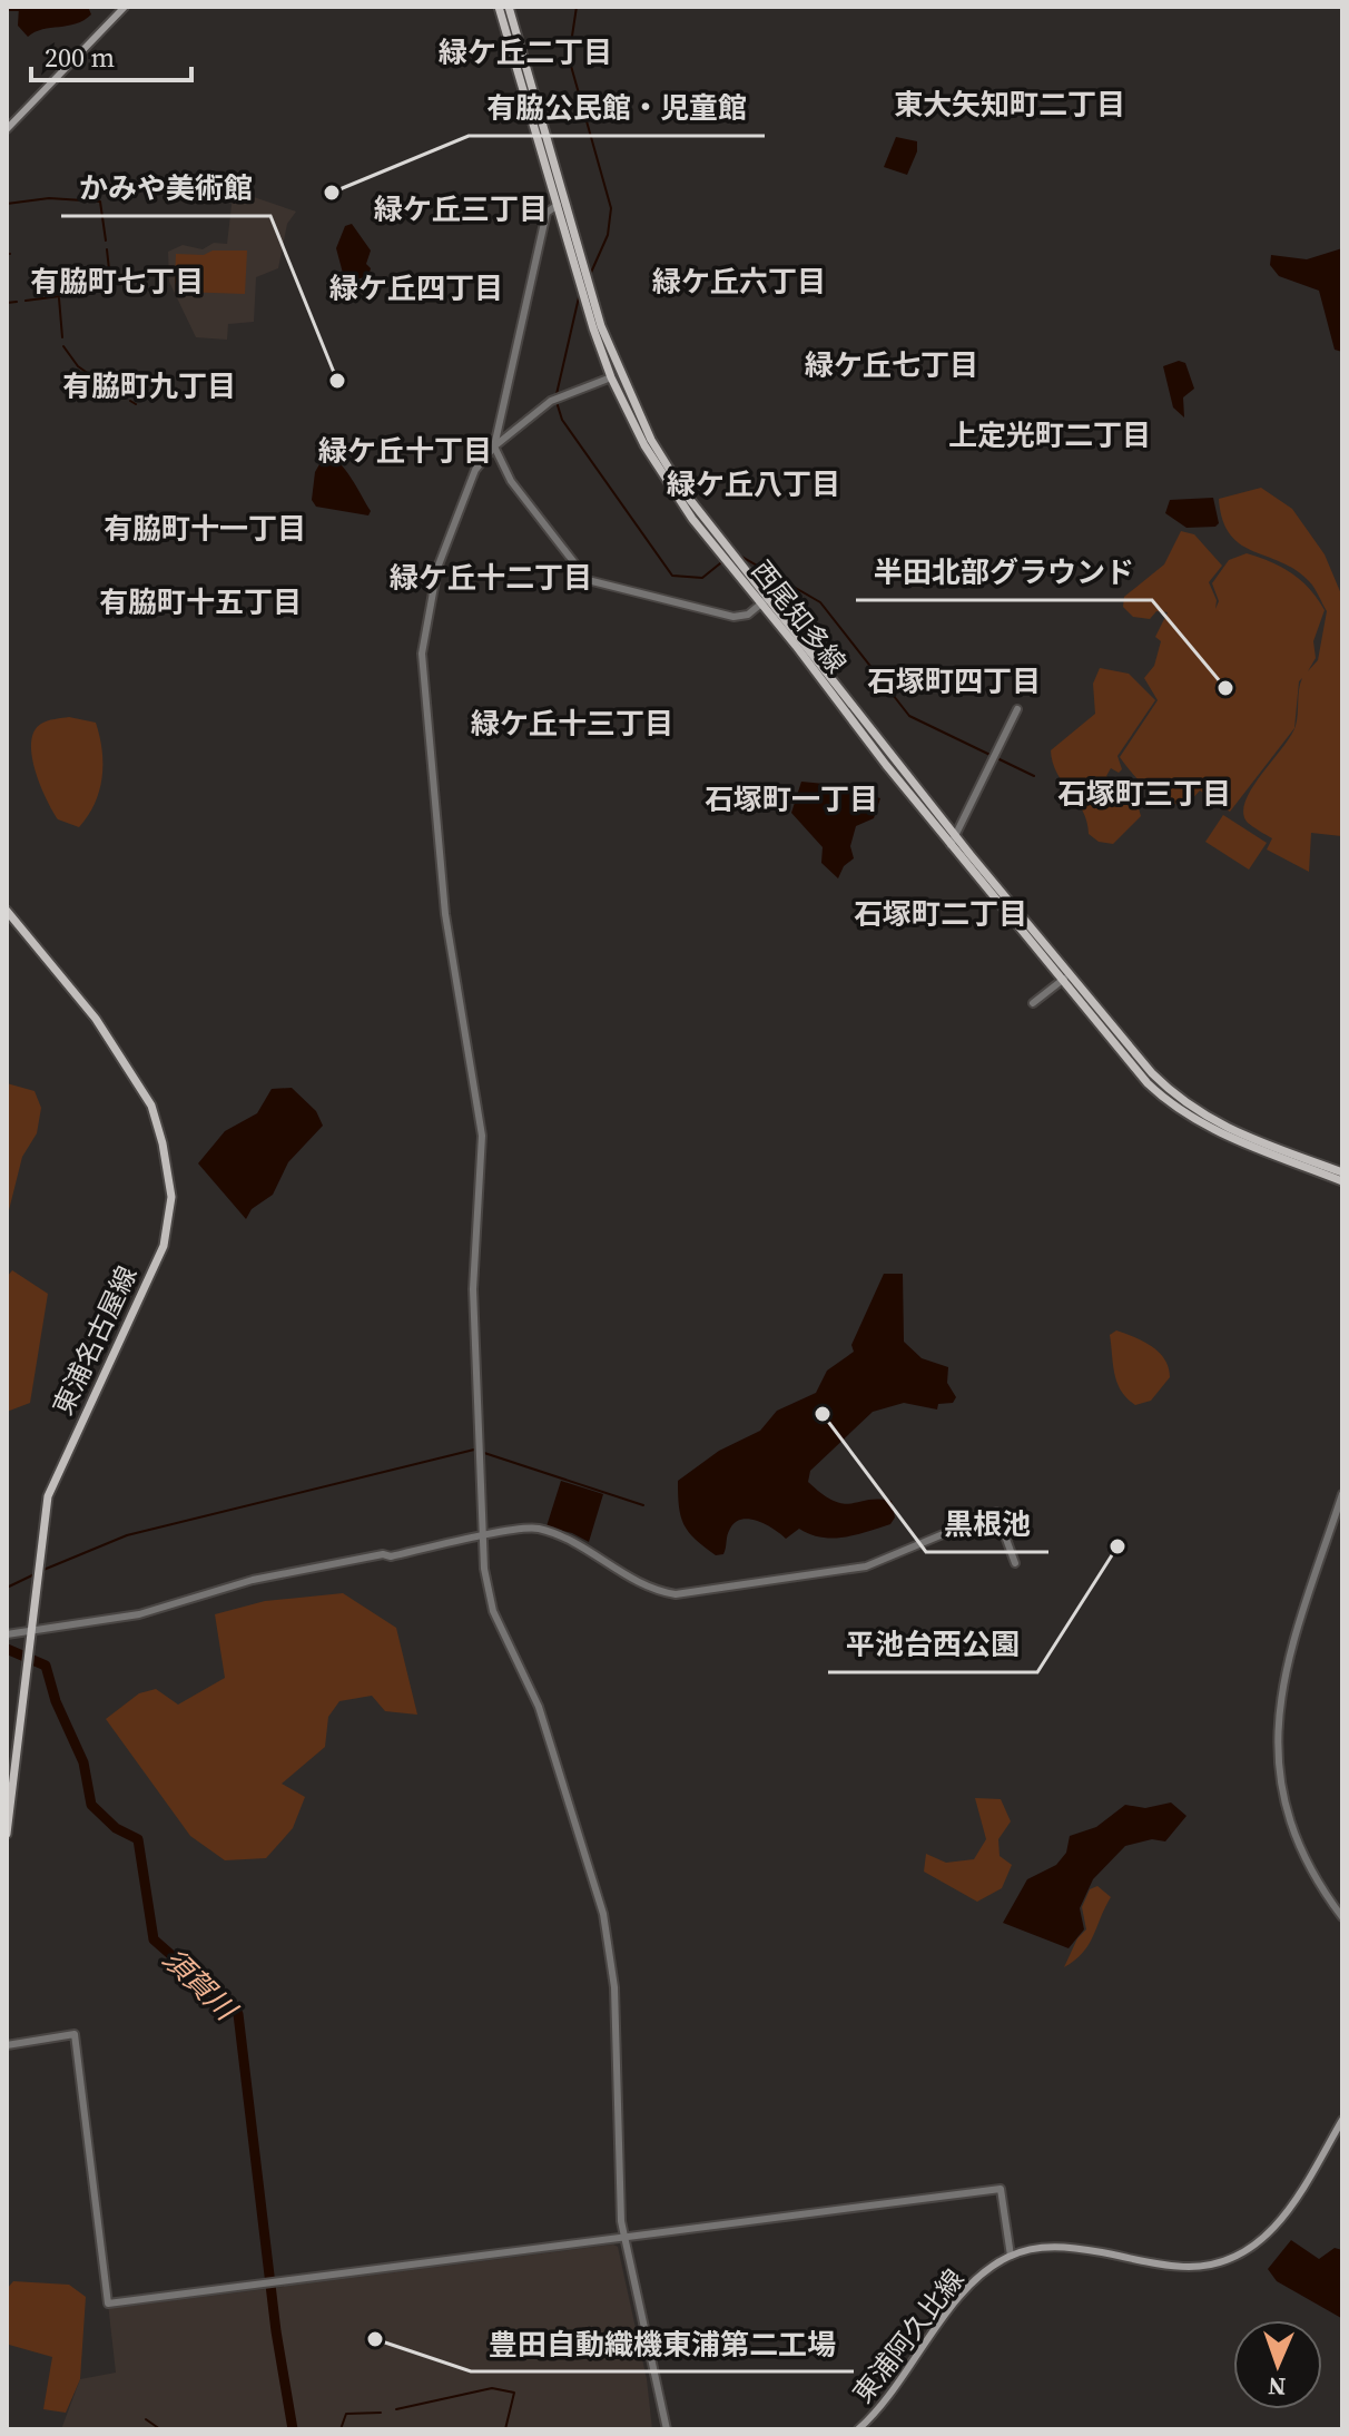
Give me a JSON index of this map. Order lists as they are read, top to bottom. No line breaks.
{"streets":{"main road":["西尾知多線","東浦名古屋線","東浦阿久比線"]},"districts":["緑ケ丘二丁目","東大矢知町二丁目","緑ケ丘三丁目","有脇町七丁目","緑ケ丘六丁目","緑ケ丘四丁目","緑ケ丘七丁目","有脇町九丁目","上定光町二丁目","緑ケ丘十丁目","緑ケ丘八丁目","有脇町十一丁目","緑ケ丘十二丁目","有脇町十五丁目","石塚町四丁目","緑ケ丘十三丁目","石塚町三丁目","石塚町一丁目","石塚町二丁目"],"water":["須賀川"],"places":["有脇公民館・児童館","かみや美術館","半田北部グラウンド","黒根池","平池台西公園","豊田自動織機東浦第二工場"],"scale_bar":"200 m","north":"bottom"}
